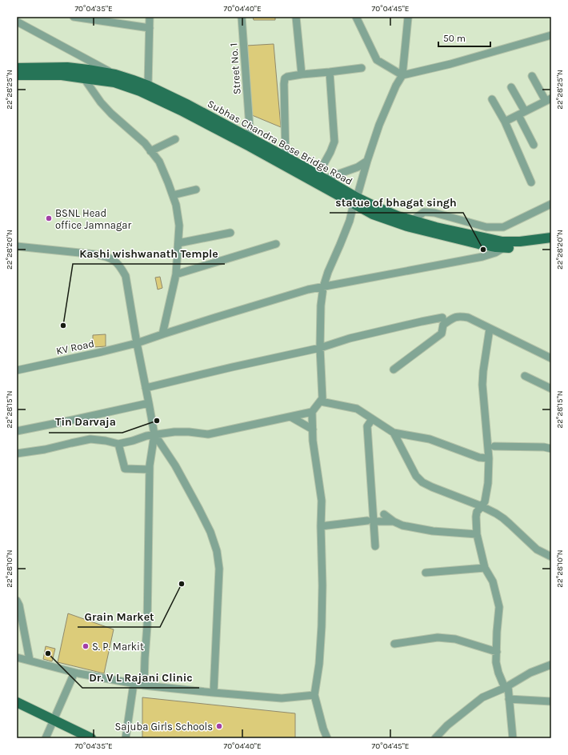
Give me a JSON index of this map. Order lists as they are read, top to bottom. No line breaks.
{"streets":{"main road":["Subhas Chandra Bose Bridge Road"],"street":["Street No. 1","KV Road"]},"crossings":[["Street No. 1","Subhas Chandra Bose Bridge Road"],["Subhas Chandra Bose Bridge Road","KV Road"]],"places":["BSNL Head office Jamnagar","statue of bhagat singh","Kashi wishwanath Temple","Tin Darvaja","Grain Market","S. P. Markit","Dr. V L Rajani Clinic","Sajuba Girls Schools"],"scale_bar":"50 m","coordinates":["70°04'35\"E","70°04'40\"E","70°04'45\"E","22°28'25\"N","22°28'20\"N","22°28'15\"N","22°28'10\"N"]}
